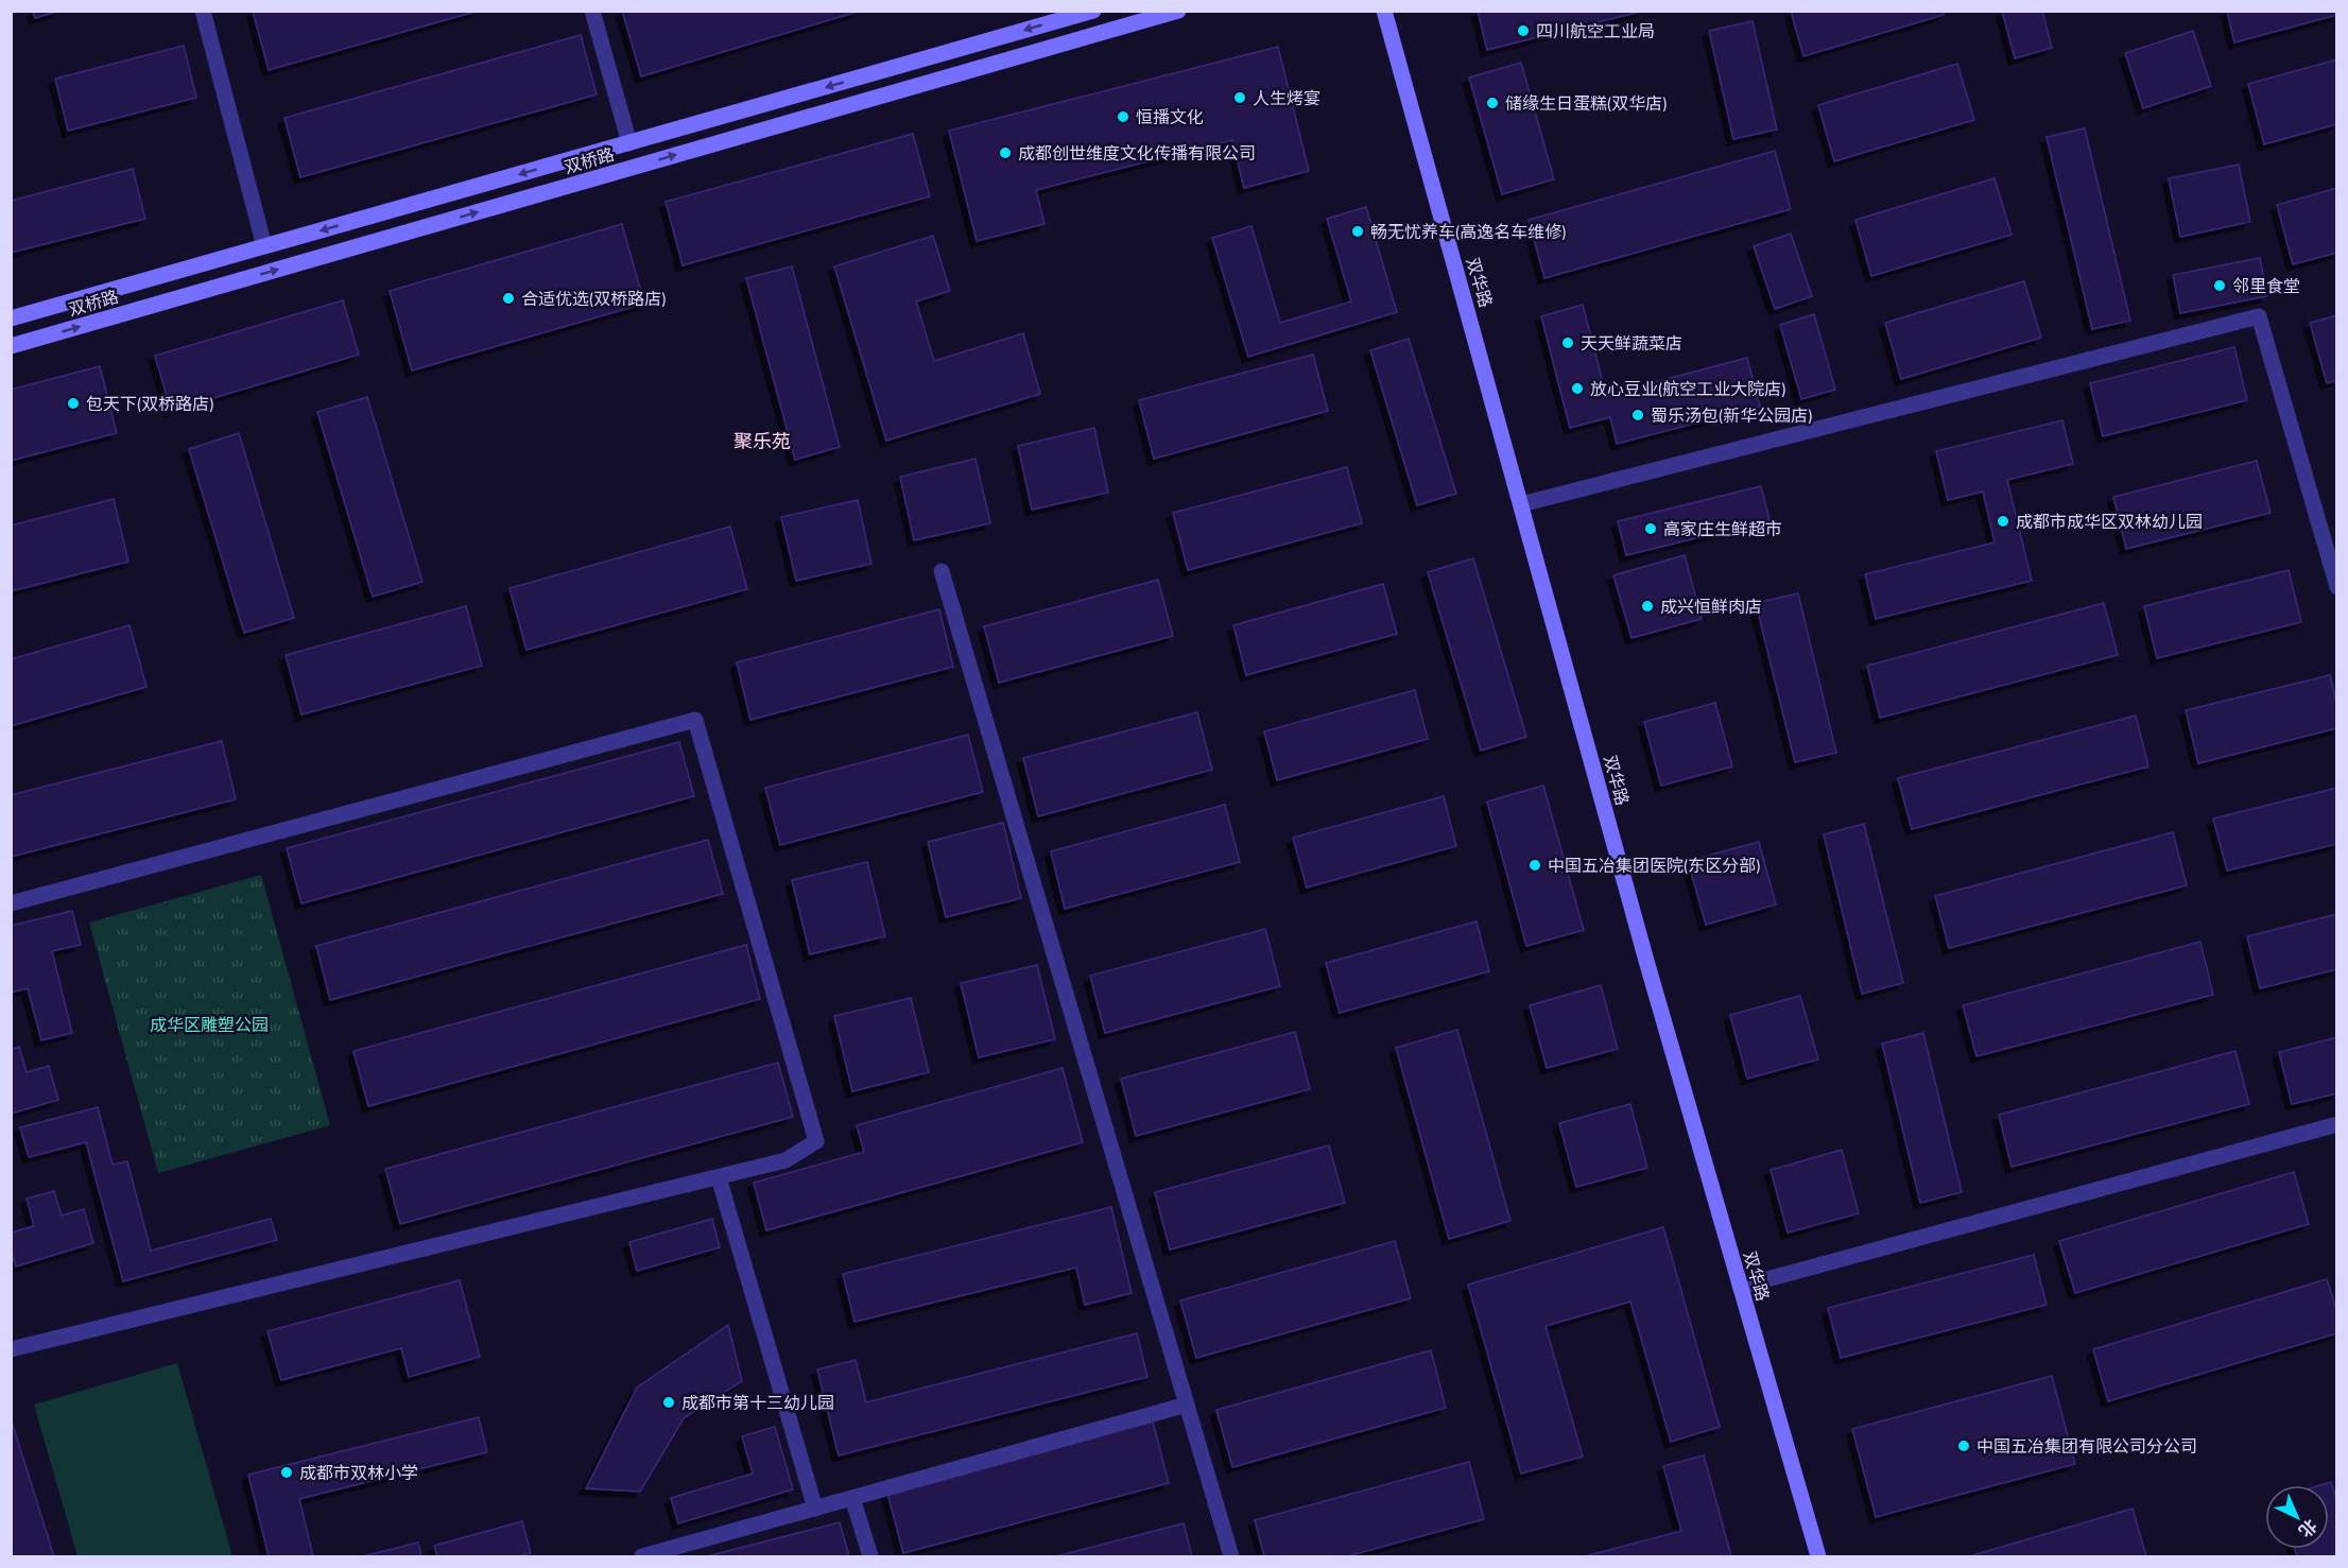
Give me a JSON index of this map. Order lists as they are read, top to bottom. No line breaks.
{"streets":{"main road":["双桥路","双华路"]},"districts":["聚乐苑"],"parks":["成华区雕塑公园"],"places":["四川航空工业局","人生烤宴","储缘生日蛋糕(双华店)","恒播文化","成都创世维度文化传播有限公司","畅无忧养车(高逸名车维修)","邻里食堂","合适优选(双桥路店)","天天鲜蔬菜店","放心豆业(航空工业大院店)","包天下(双桥路店)","蜀乐汤包(新华公园店)","成都市成华区双林幼儿园","高家庄生鲜超市","成兴恒鲜肉店","中国五冶集团医院(东区分部)","成都市第十三幼儿园","中国五冶集团有限公司分公司","成都市双林小学"],"north":"bottom right"}
